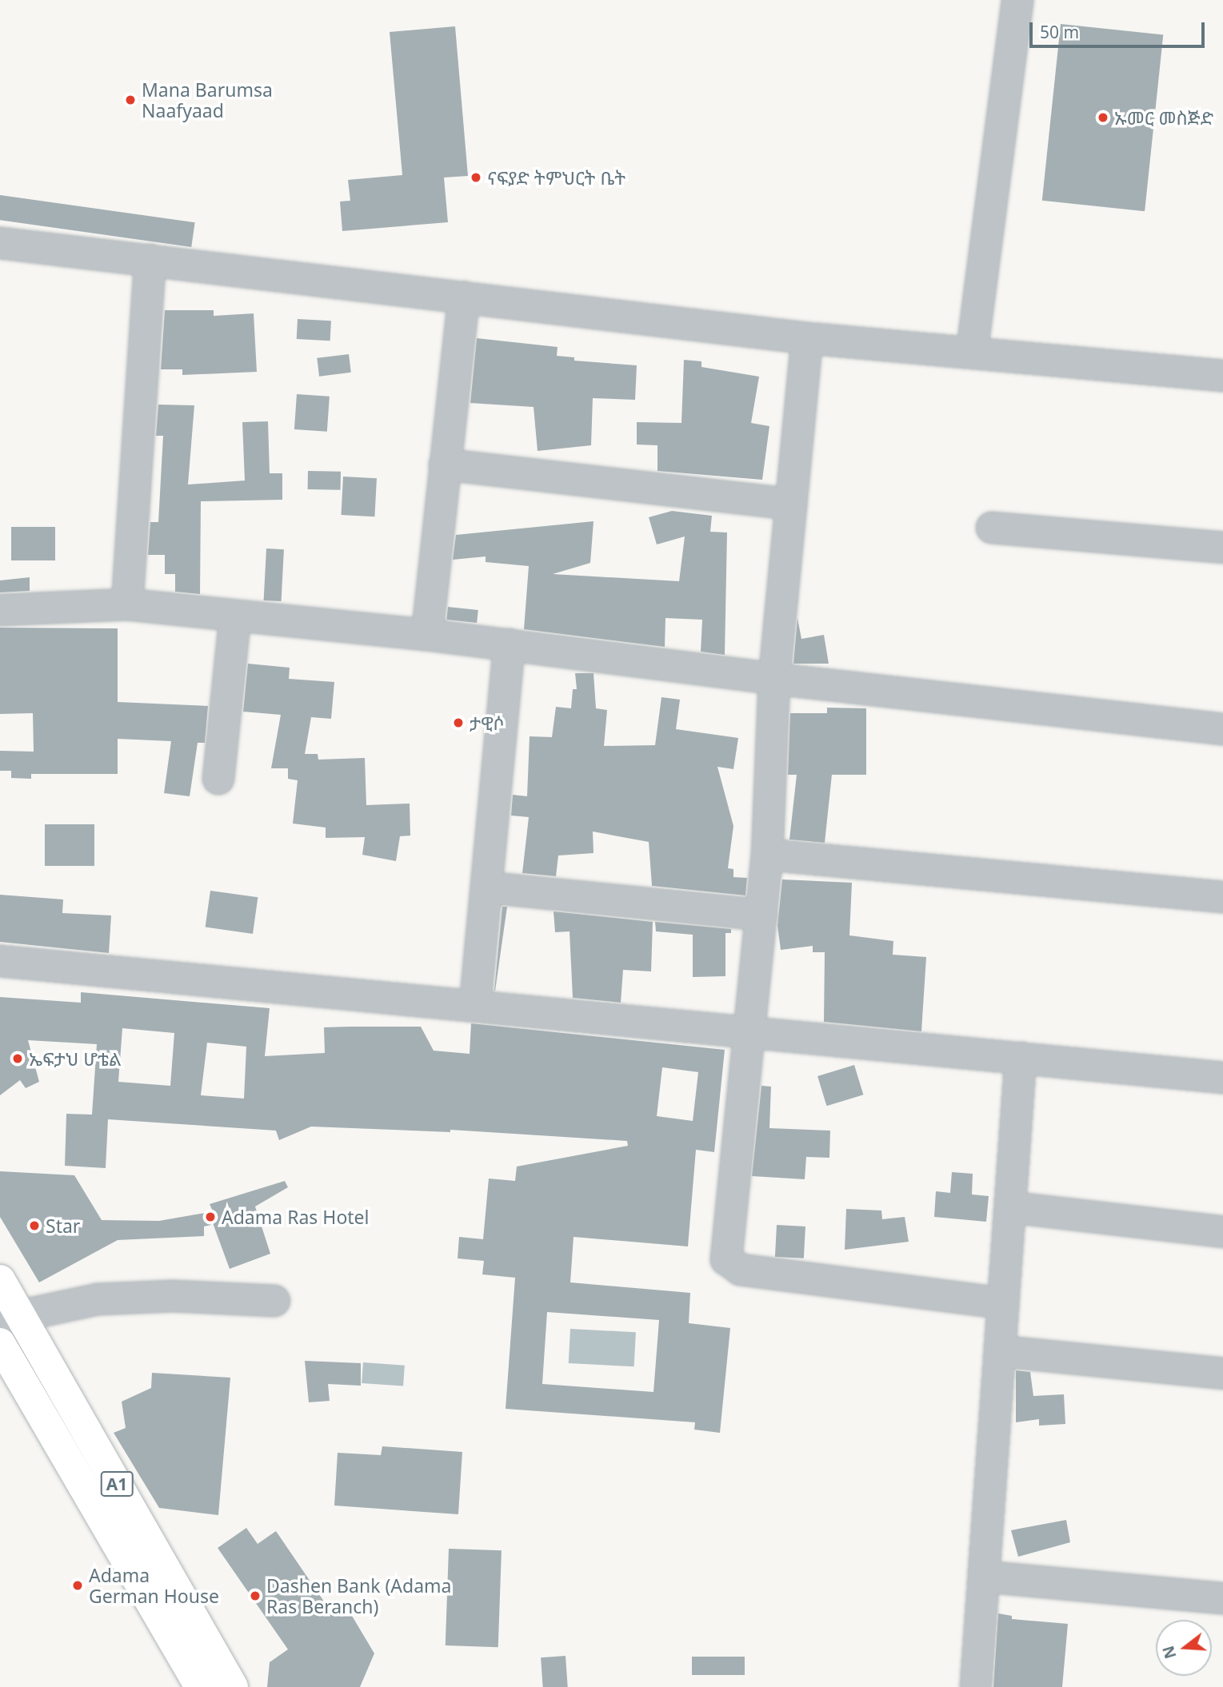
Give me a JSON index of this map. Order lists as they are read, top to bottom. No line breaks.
{"streets":{"main road":["A1"]},"places":["Mana Barumsa Naafyaad","ኡመር መስጅድ","ናፍያድ ትምህርት ቤት","ታዊሶ","ኤፍታህ ሆቴል","Adama Ras Hotel","Star","Adama German House","Dashen Bank (Adama Ras Beranch)"],"scale_bar":"50 m","north":"left"}
